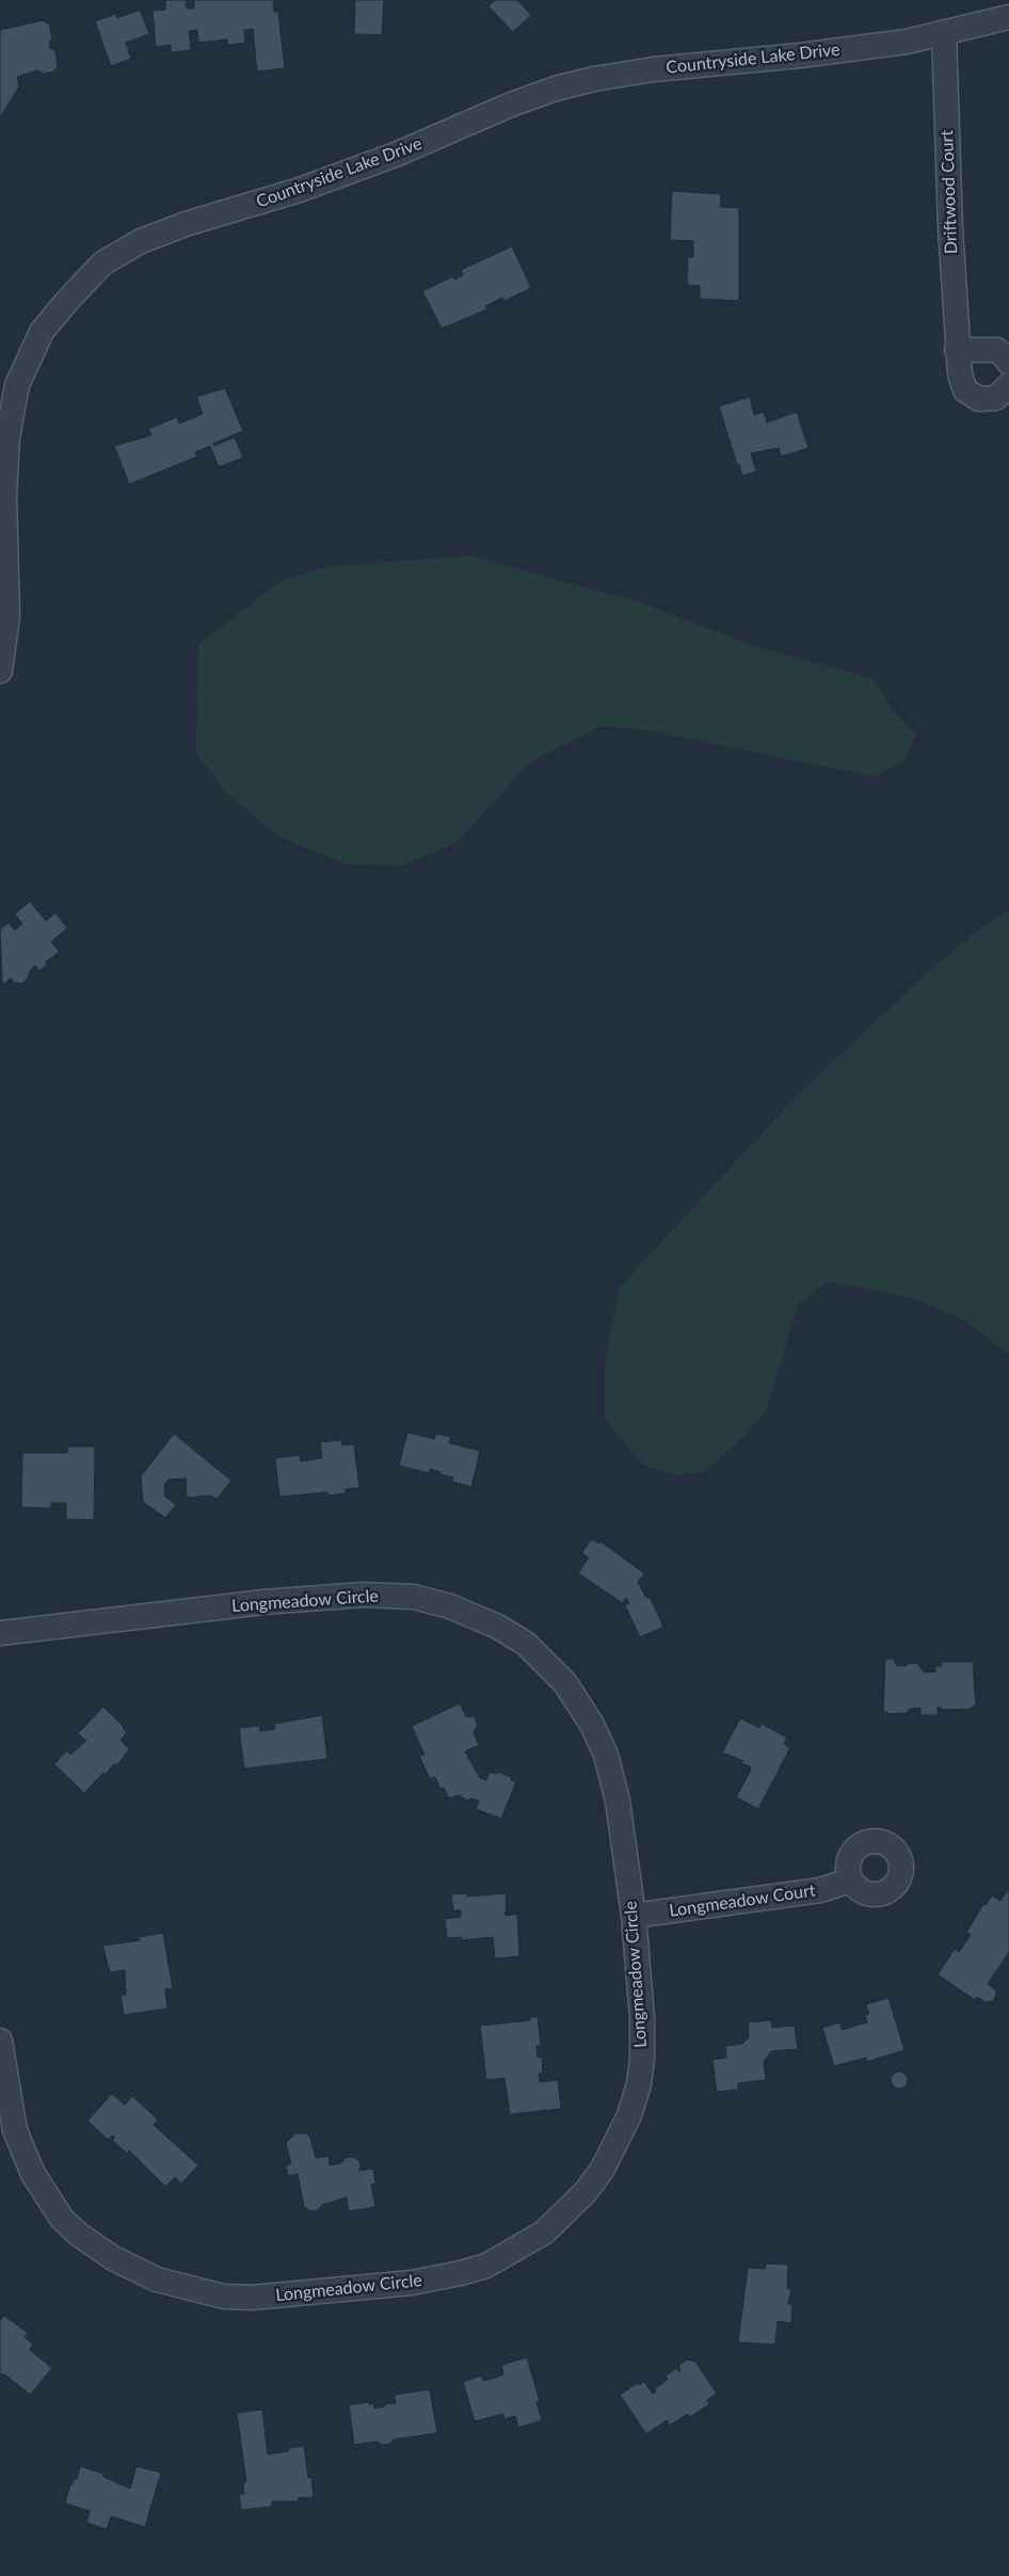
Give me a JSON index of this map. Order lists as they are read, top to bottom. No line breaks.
{"streets":{"street":["Countryside Lake Drive","Driftwood Court","Longmeadow Circle","Longmeadow Court"]},"crossings":[["Countryside Lake Drive","Driftwood Court"],["Longmeadow Circle","Longmeadow Court"]]}
